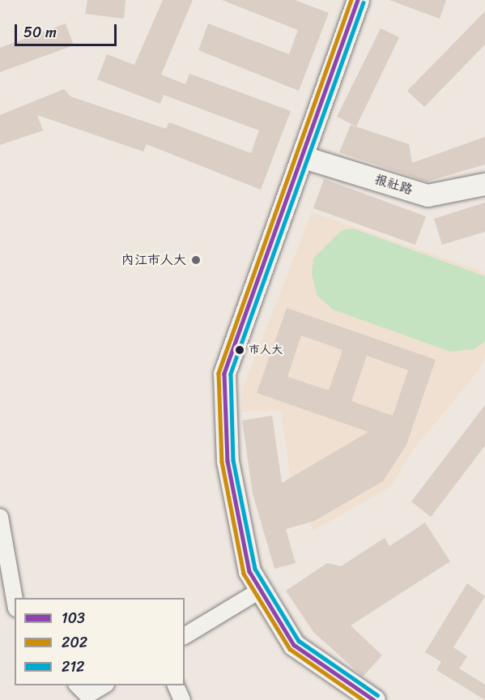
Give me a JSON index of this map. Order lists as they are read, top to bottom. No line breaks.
{"streets":{"street":["报社路"]},"places":["内江市人大","市人大"],"lines":["transit line 103","transit line 202","transit line 212"],"legend":["103","202","212"],"scale_bar":"50 m"}
